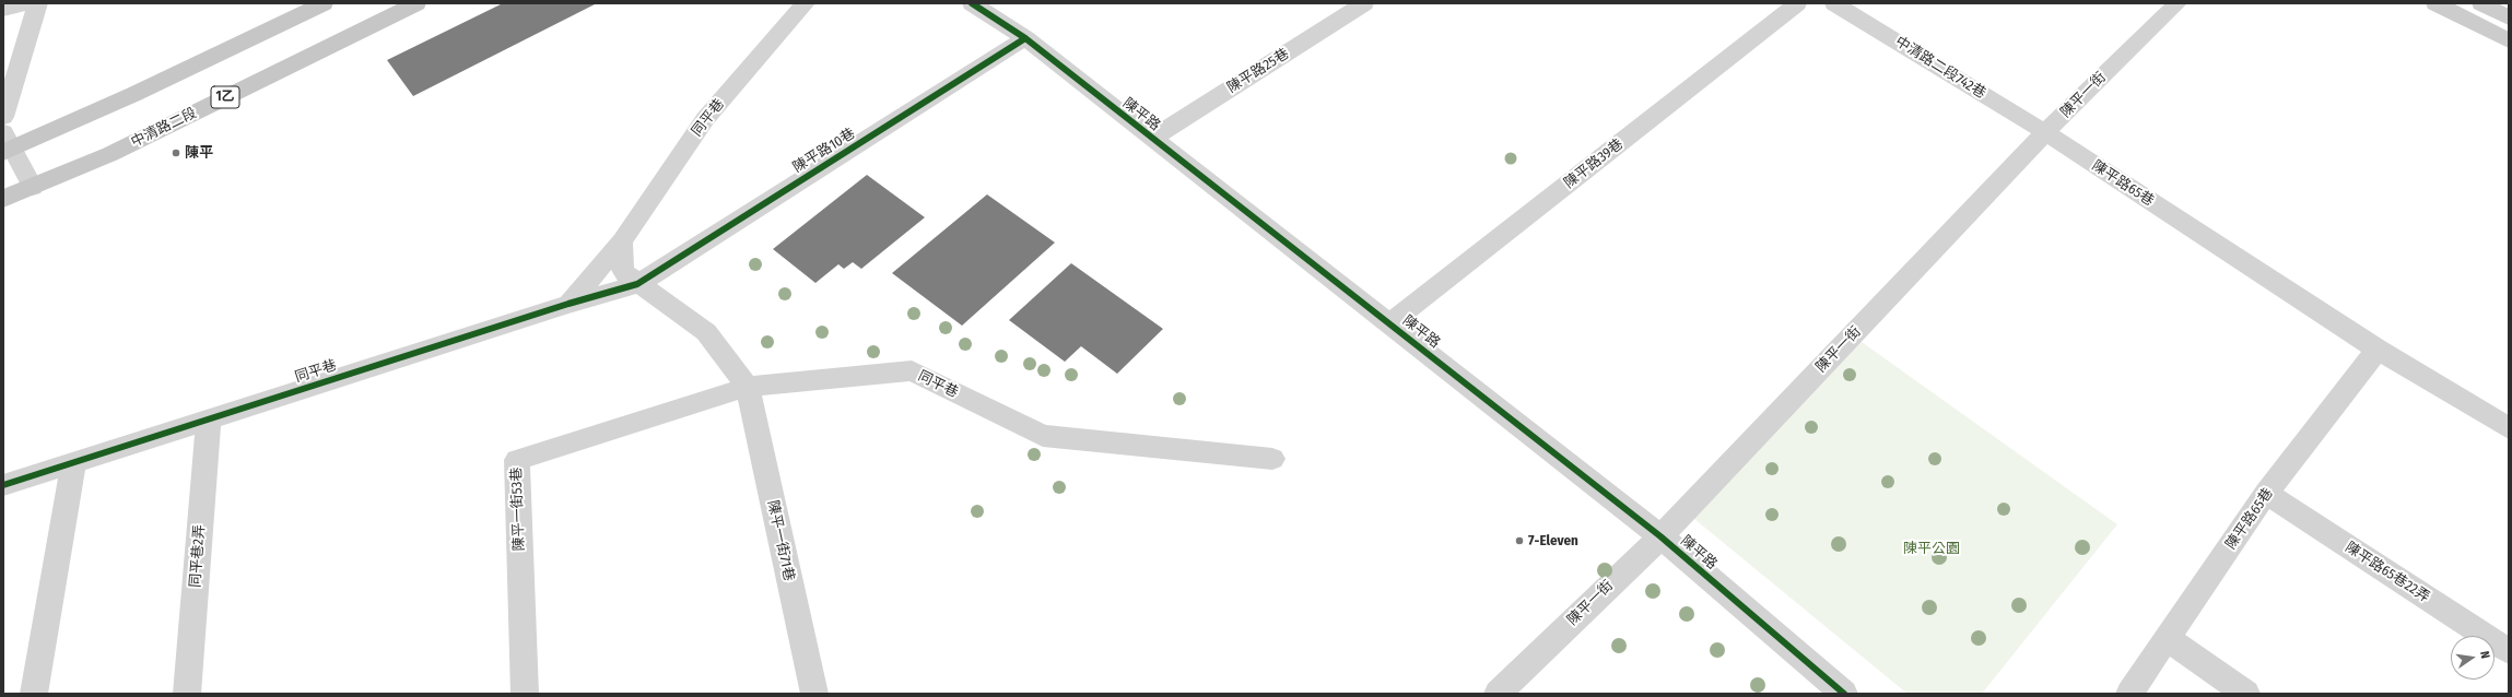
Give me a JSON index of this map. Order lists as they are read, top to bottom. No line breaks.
{"streets":{"main road":["1乙","中清路二段"],"street":["中清路二段742巷","陳平路25巷","陳平一街","陳平路","同平巷","陳平路10巷","陳平路39巷","陳平路65巷","陳平一街53巷","陳平一街71巷","同平巷2弄","陳平路65巷22弄"]},"crossings":[["中清路二段742巷","陳平一街"],["中清路二段742巷","陳平路65巷"],["陳平路25巷","陳平路"],["陳平一街","陳平路"],["陳平一街","陳平路65巷"],["陳平路","陳平路10巷"],["陳平路","陳平路39巷"],["同平巷","陳平路10巷"],["同平巷","陳平一街53巷"],["同平巷","陳平一街71巷"],["同平巷","同平巷2弄"],["陳平路65巷","陳平路65巷22弄"],["陳平一街53巷","陳平一街71巷"]],"parks":["陳平公園"],"places":["陳平","7-Eleven"],"north":"right"}
